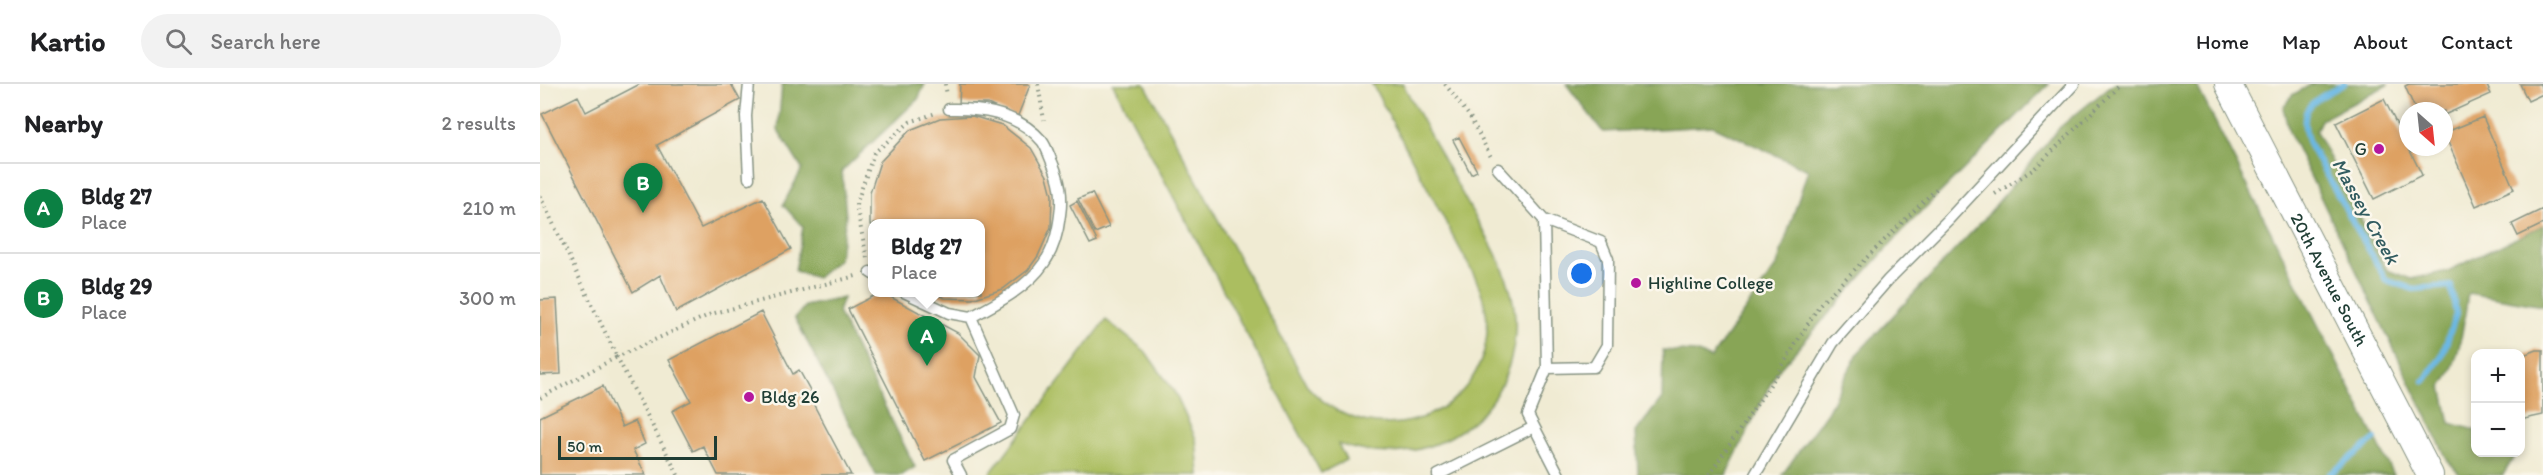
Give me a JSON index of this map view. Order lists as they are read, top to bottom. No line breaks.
{"streets":{"street":["20th Avenue South"]},"water":["Massey Creek"],"places":["G","Highline College","Bldg 26"],"scale_bar":"50 m","north":"bottom right","page":{"header":"Kartio","search":"Search here","nav":["Home","Map","About","Contact"],"heading":["Nearby","2 results"],"list":[{"mark":"A","name":"Bldg 27","note":"Place","value":"210 m"},{"mark":"B","name":"Bldg 29","note":"Place","value":"300 m"}],"pins":["B","A"],"popup":["Bldg 27","Place"],"map_buttons":["+","−"],"scale":"50 m"}}
